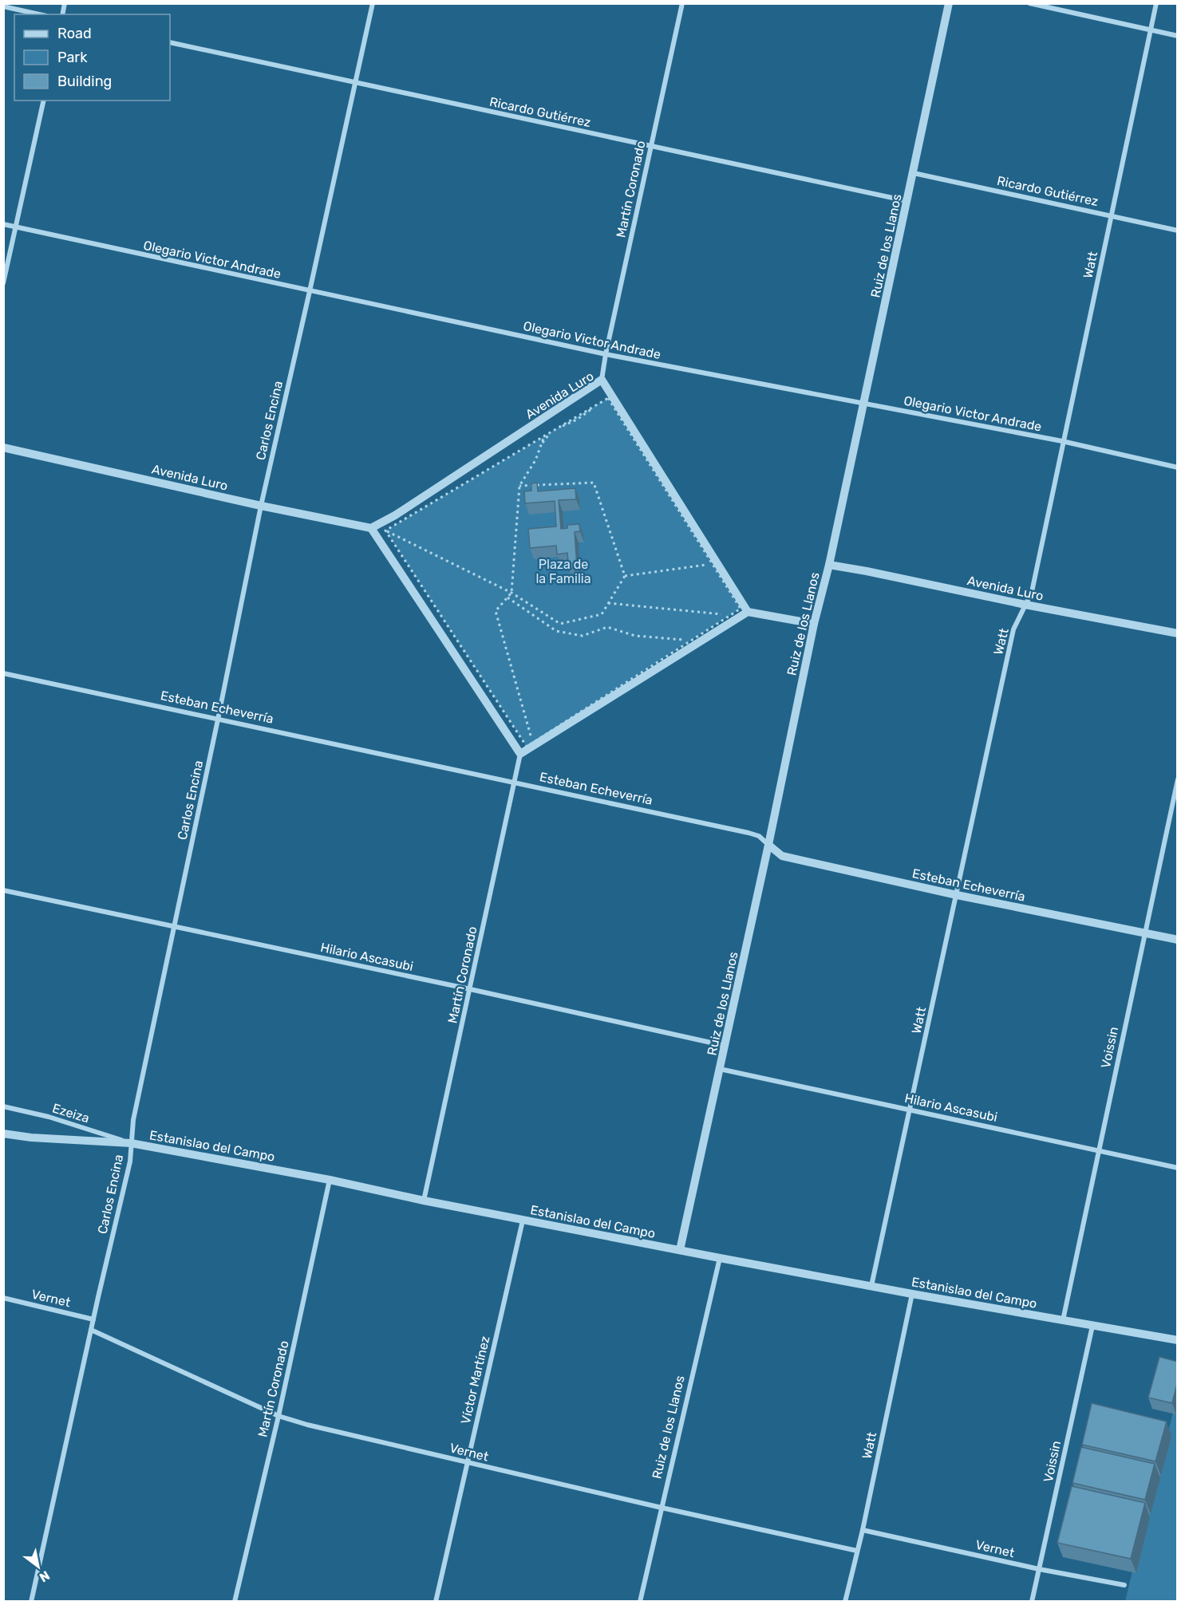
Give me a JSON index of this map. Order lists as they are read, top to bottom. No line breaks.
{"streets":{"street":["Ricardo Gutiérrez","Martín Coronado","Ruiz de los Llanos","Olegario Victor Andrade","Watt","Avenida Luro","Carlos Encina","Esteban Echeverría","Hilario Ascasubi","Voissin","Ezeiza","Estanislao del Campo","Vernet","Víctor Martínez"]},"crossings":[["Ricardo Gutiérrez","Martín Coronado"],["Ricardo Gutiérrez","Ruiz de los Llanos"],["Ricardo Gutiérrez","Watt"],["Ricardo Gutiérrez","Carlos Encina"],["Martín Coronado","Olegario Victor Andrade"],["Martín Coronado","Avenida Luro"],["Martín Coronado","Esteban Echeverría"],["Martín Coronado","Hilario Ascasubi"],["Martín Coronado","Estanislao del Campo"],["Martín Coronado","Vernet"],["Ruiz de los Llanos","Olegario Victor Andrade"],["Ruiz de los Llanos","Avenida Luro"],["Ruiz de los Llanos","Esteban Echeverría"],["Ruiz de los Llanos","Hilario Ascasubi"],["Ruiz de los Llanos","Estanislao del Campo"],["Ruiz de los Llanos","Vernet"],["Olegario Victor Andrade","Watt"],["Olegario Victor Andrade","Carlos Encina"],["Watt","Avenida Luro"],["Watt","Esteban Echeverría"],["Watt","Hilario Ascasubi"],["Watt","Estanislao del Campo"],["Watt","Vernet"],["Avenida Luro","Carlos Encina"],["Carlos Encina","Esteban Echeverría"],["Carlos Encina","Hilario Ascasubi"],["Carlos Encina","Ezeiza"],["Carlos Encina","Estanislao del Campo"],["Carlos Encina","Vernet"],["Esteban Echeverría","Voissin"],["Hilario Ascasubi","Voissin"],["Voissin","Estanislao del Campo"],["Voissin","Vernet"],["Ezeiza","Estanislao del Campo"],["Estanislao del Campo","Víctor Martínez"],["Vernet","Víctor Martínez"]],"parks":["Plaza de la Familia"],"legend":["Road","Park","Building"],"north":"bottom right"}
